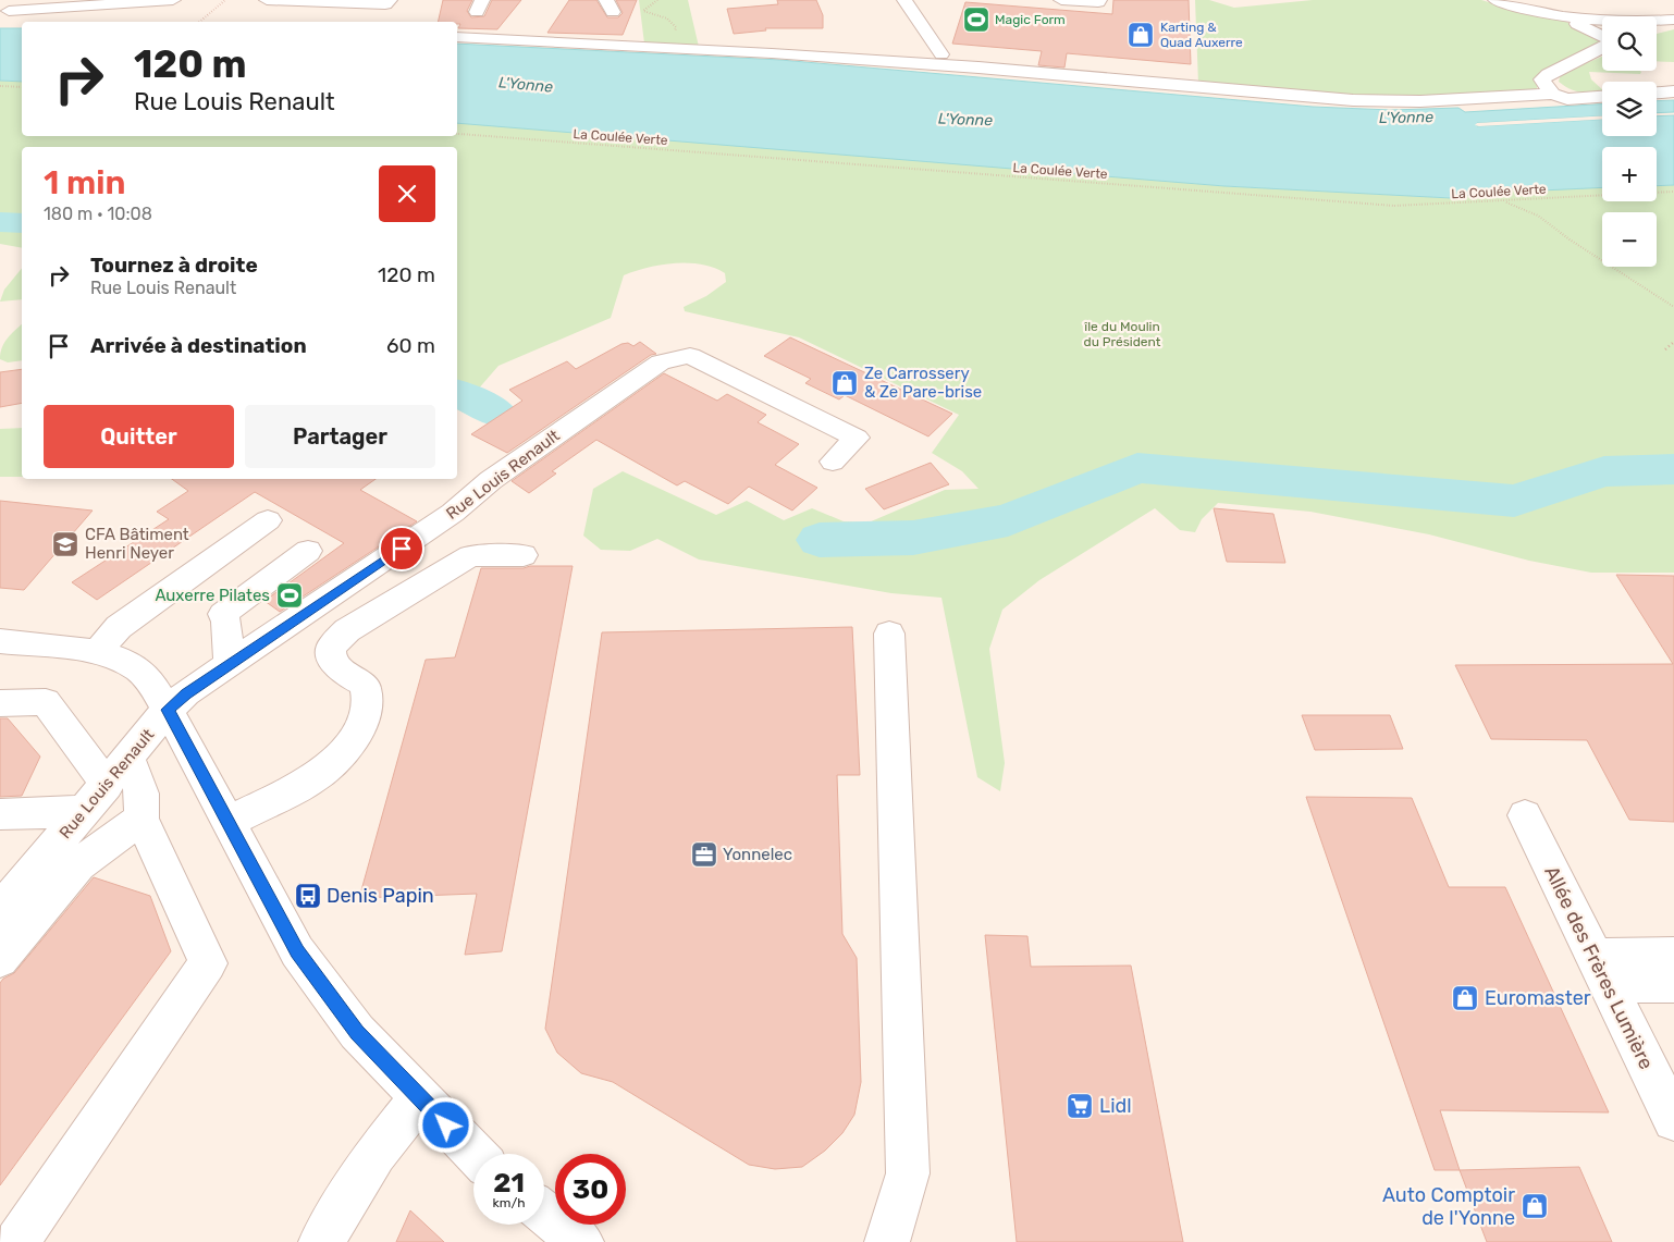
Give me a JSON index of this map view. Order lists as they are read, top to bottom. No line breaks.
{"streets":{"street":["Rue Louis Renault","Allée des Frères Lumière"],"path":["La Coulée Verte"]},"water":["L'Yonne"],"parks":["île du Moulin du Président"],"places":{"sports":["Magic Form","Auxerre Pilates"],"shop":["Karting & Quad Auxerre","Ze Carrossery & Ze Pare-brise","Euromaster","Auto Comptoir de l'Yonne"],"school or university":["CFA Bâtiment Henri Neyer"],"office":["Yonnelec"],"bus stop":["Denis Papin"],"supermarket":["Lidl"]},"page":{"map_buttons":["+","−"],"turn":["120 m","Rue Louis Renault"],"heading":["1 min","180 m · 10:08"],"list":[{"name":"Tournez à droite","note":"Rue Louis Renault","value":"120 m"},{"name":"Arrivée à destination","value":"60 m"}],"buttons":["Quitter","Partager"],"speed":"21 km/h","limit":"30"}}
